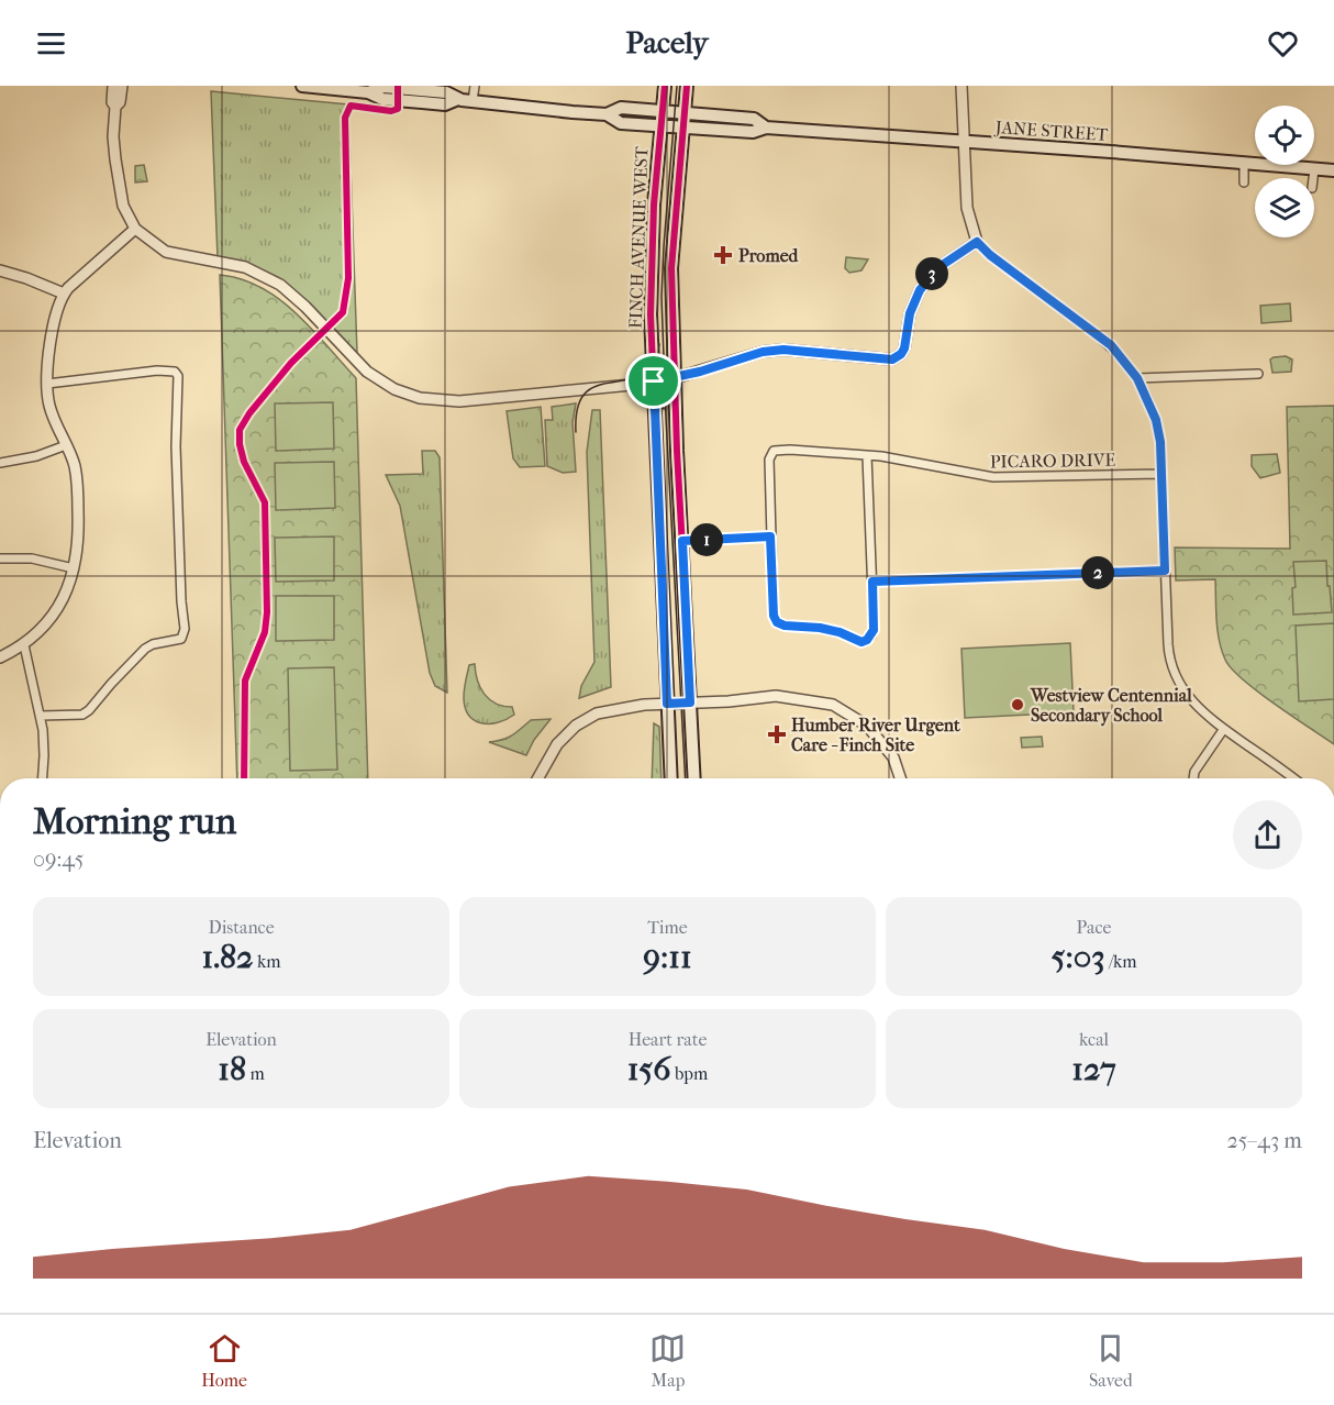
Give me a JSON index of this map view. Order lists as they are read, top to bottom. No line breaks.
{"streets":{"main road":["JANE STREET","FINCH AVENUE WEST"],"street":["PICARO DRIVE"]},"crossings":[["JANE STREET","FINCH AVENUE WEST"]],"places":{"health":["Promed","Humber River Urgent Care - Finch Site"],"other":["Westview Centennial Secondary School"]},"page":{"header":"Pacely","pins":["3","1","2"],"heading":["Morning run","09:45"],"stats":[["Distance","1.82 km"],["Time","9:11"],["Pace","5:03 /km"],["Elevation","18 m"],["Heart rate","156 bpm"],["kcal","127"]],"chart":["Elevation","25–43 m"],"tabs":["Home","Map","Saved"]}}
